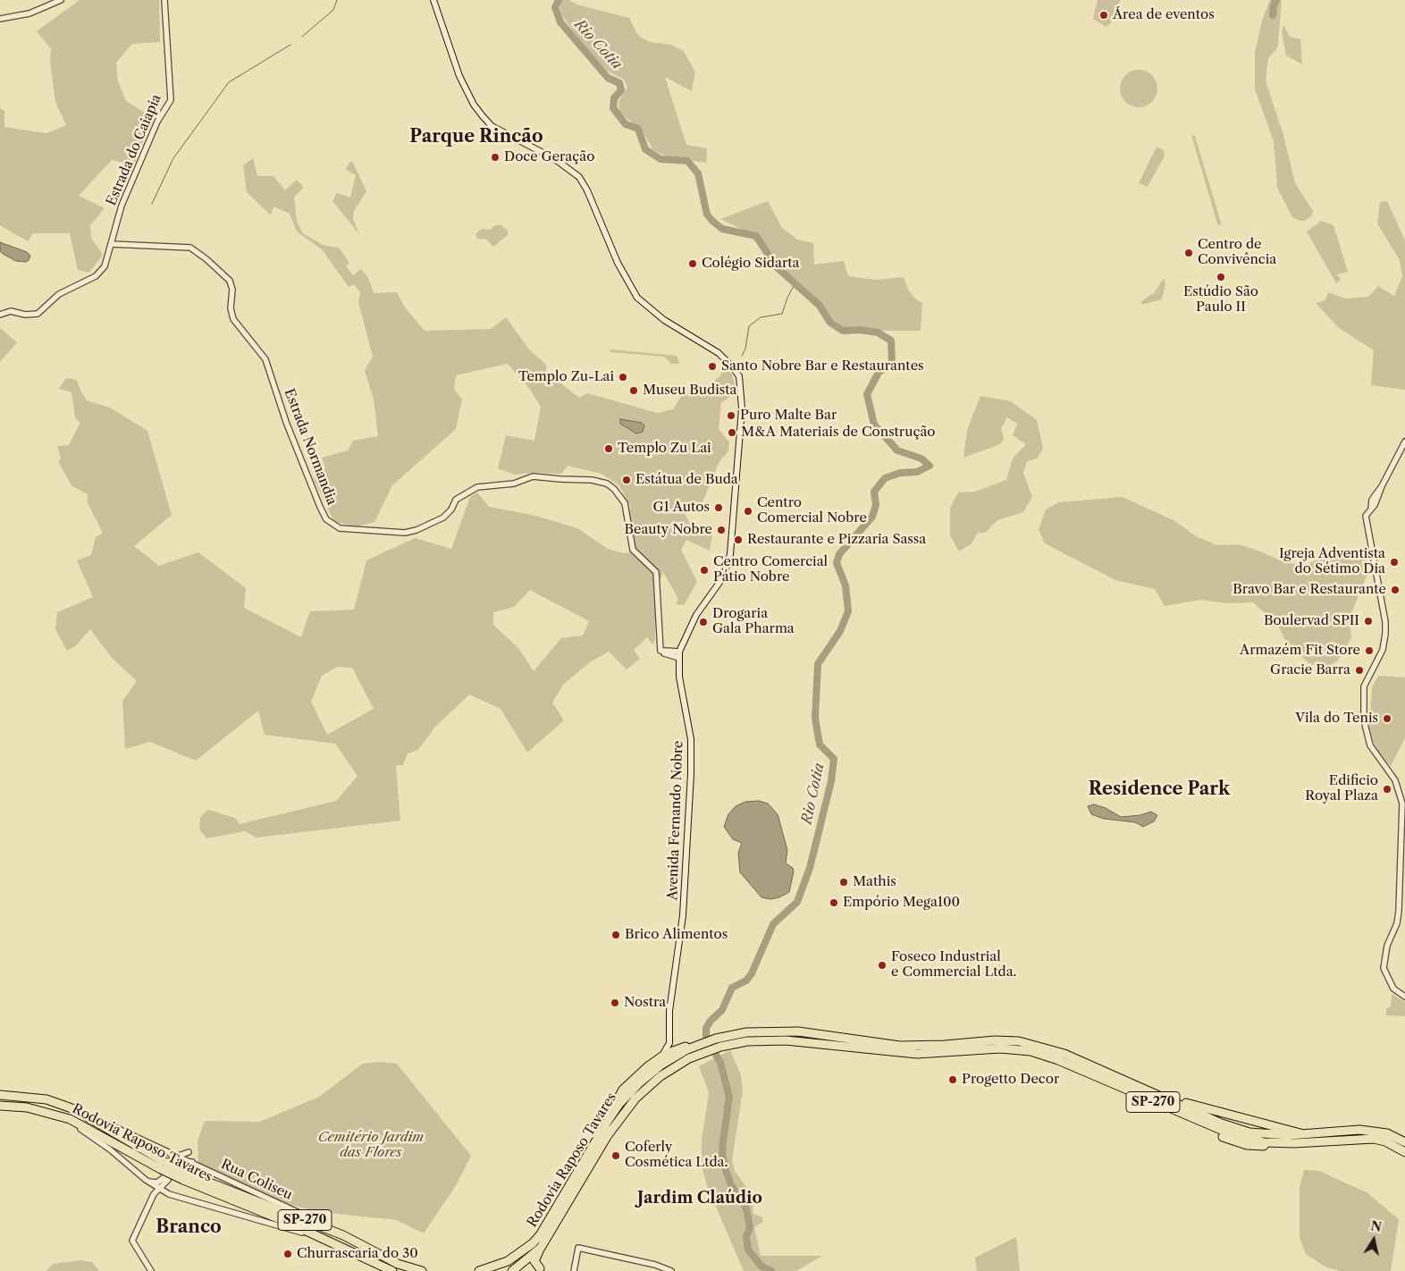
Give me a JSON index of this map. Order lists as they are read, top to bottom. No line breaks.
{"streets":{"highway":["SP-270","Rodovia Raposo Tavares"],"main road":["Avenida Fernando Nobre"],"street":["Estrada do Caiapia","Estrada Normandia","Rua Coliseu"]},"crossings":[["Estrada do Caiapia","Estrada Normandia"],["Estrada Normandia","Avenida Fernando Nobre"],["Rodovia Raposo Tavares","Rua Coliseu"]],"districts":["Parque Rincão","Residence Park","Jardim Claúdio","Branco"],"water":["Rio Cotia"],"parks":["Cemitério Jardim das Flores"],"places":["Área de eventos","Doce Geração","Centro de Convivência","Colégio Sidarta","Estúdio São Paulo II","Santo Nobre Bar e Restaurantes","Templo Zu-Lai","Museu Budista","Puro Malte Bar","M&A Materiais de Construção","Templo Zu Lai","Estátua de Buda","G1 Autos","Centro Comercial Nobre","Beauty Nobre","Restaurante e Pizzaria Sassa","Igreja Adventista do Sétimo Dia","Centro Comercial Pátio Nobre","Bravo Bar e Restaurante","Boulervad SPII","Drogaria Gala Pharma","Armazém Fit Store","Gracie Barra","Vila do Tenis","Edificio Royal Plaza","Mathis","Empório Mega100","Brico Alimentos","Foseco Industrial e Commercial Ltda.","Nostra","Progetto Decor","Coferly Cosmética Ltda.","Churrascaria do 30"],"north":"top"}
